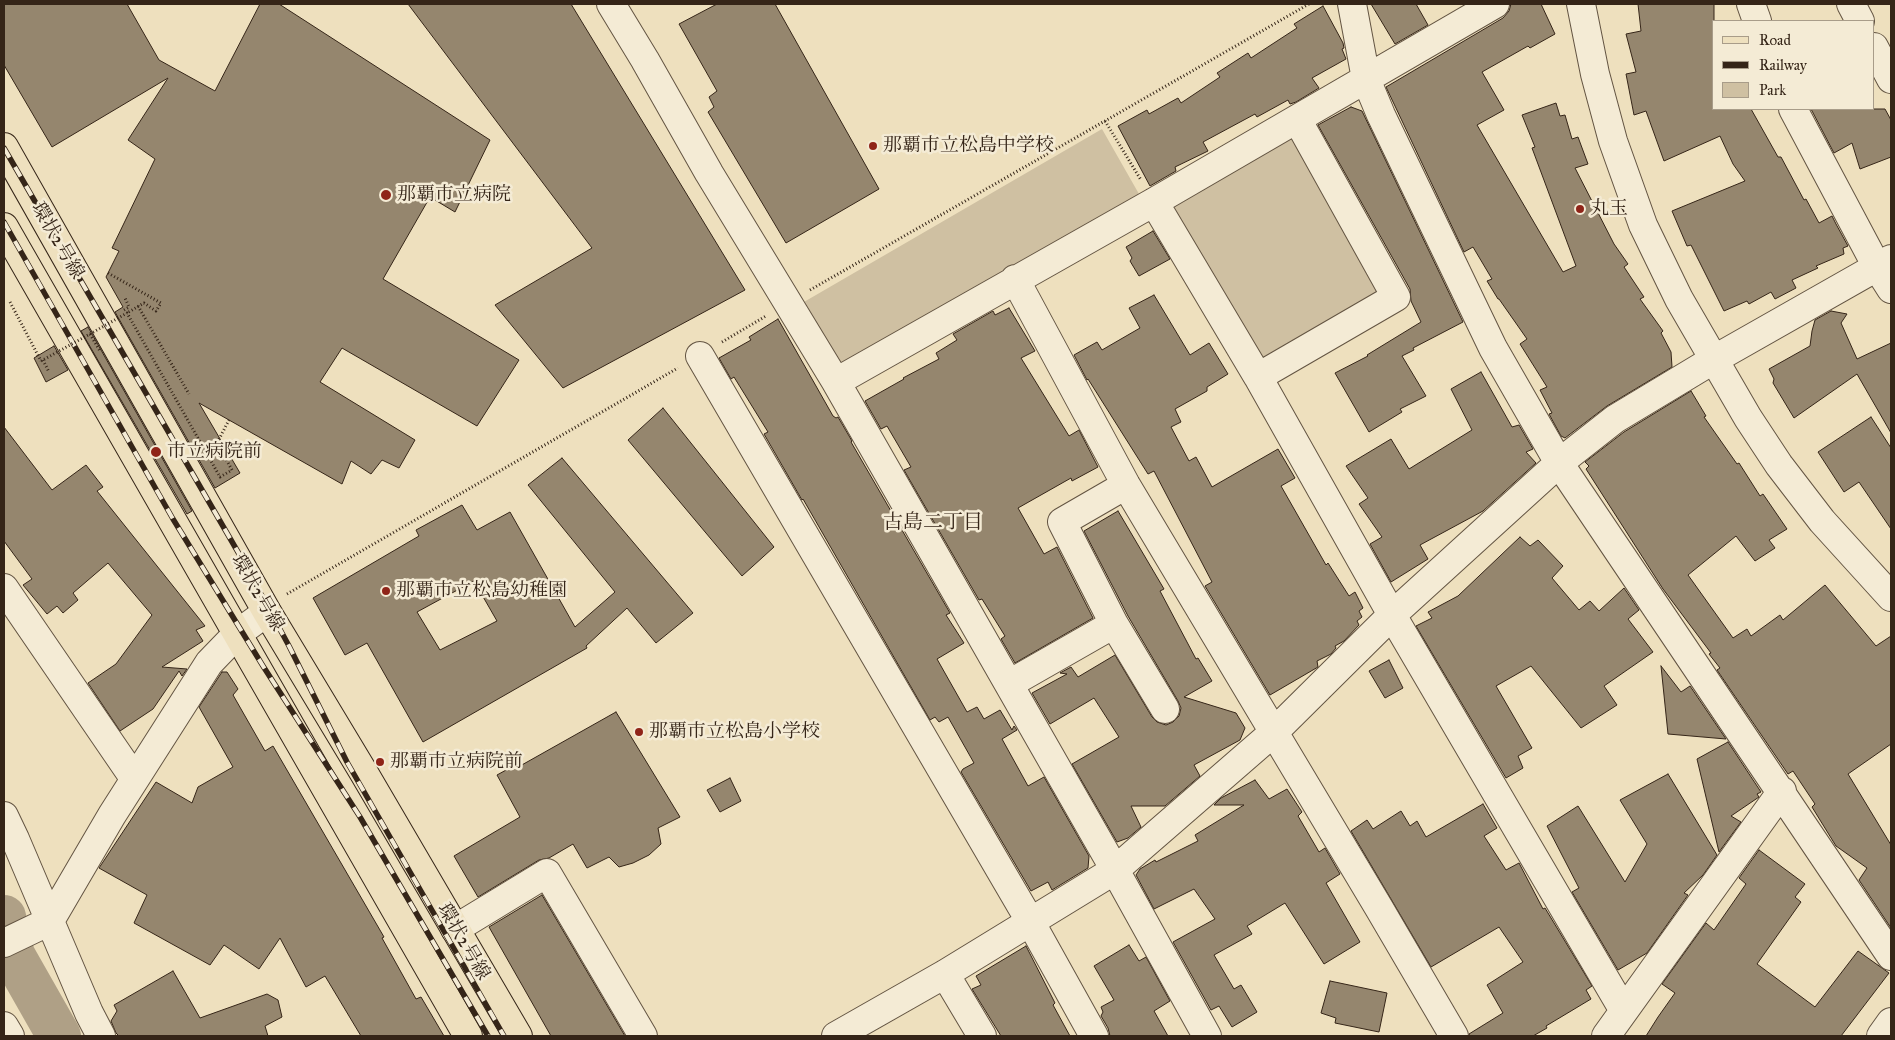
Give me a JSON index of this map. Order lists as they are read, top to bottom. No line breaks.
{"streets":{"main road":["環状2号線"]},"districts":["古島二丁目"],"places":["那覇市立松島中学校","那覇市立病院","丸玉","市立病院前","那覇市立松島幼稚園","那覇市立松島小学校","那覇市立病院前"],"legend":["Road","Railway","Park"]}
